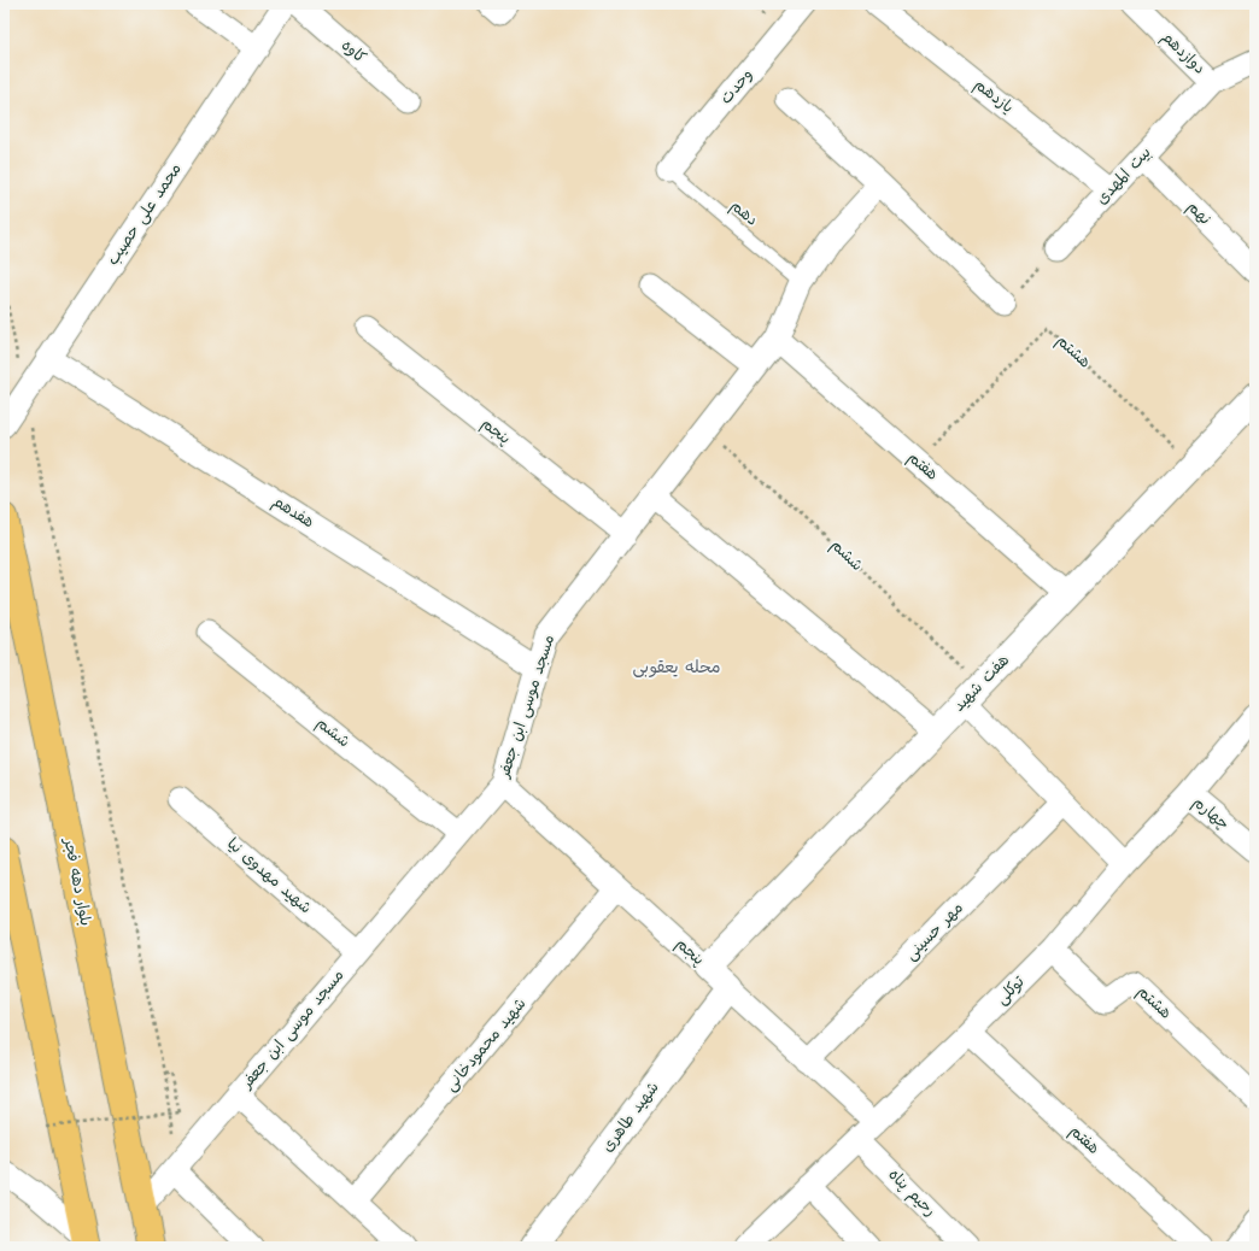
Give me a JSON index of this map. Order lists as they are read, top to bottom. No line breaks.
{"streets":{"main road":["بلوار دهه فجر"],"street":["کاوه","دوازدهم","وحدت","یازدهم","بیت المهدی","نهم","محمد علی حصیب","هشتم","پنجم","هفتم","هفدهم","ششم","هفت شهید","مسجد موسی ابن جعفر","چهارم","شهید مهدوی نیا","مهر حسینی","توکلی","شهید محمودخانی","شهید طاهری","رحیم پناه"],"lane":["دهم"]},"crossings":[["دوازدهم","بیت المهدی"],["وحدت","دهم"],["یازدهم","بیت المهدی"],["بیت المهدی","نهم"],["دهم","مسجد موسی ابن جعفر"],["محمد علی حصیب","هفدهم"],["هشتم","هفتم"],["هشتم","هفت شهید"],["هشتم","توکلی"],["پنجم","هفت شهید"],["پنجم","مسجد موسی ابن جعفر"],["پنجم","مهر حسینی"],["پنجم","توکلی"],["پنجم","شهید محمودخانی"],["پنجم","شهید طاهری"],["هفتم","هفت شهید"],["هفتم","مسجد موسی ابن جعفر"],["هفتم","توکلی"],["هفدهم","مسجد موسی ابن جعفر"],["ششم","هفت شهید"],["ششم","مسجد موسی ابن جعفر"],["مسجد موسی ابن جعفر","شهید مهدوی نیا"],["مسجد موسی ابن جعفر","بلوار دهه فجر"],["چهارم","توکلی"],["توکلی","رحیم پناه"]],"districts":["محله یعقوبی"]}
